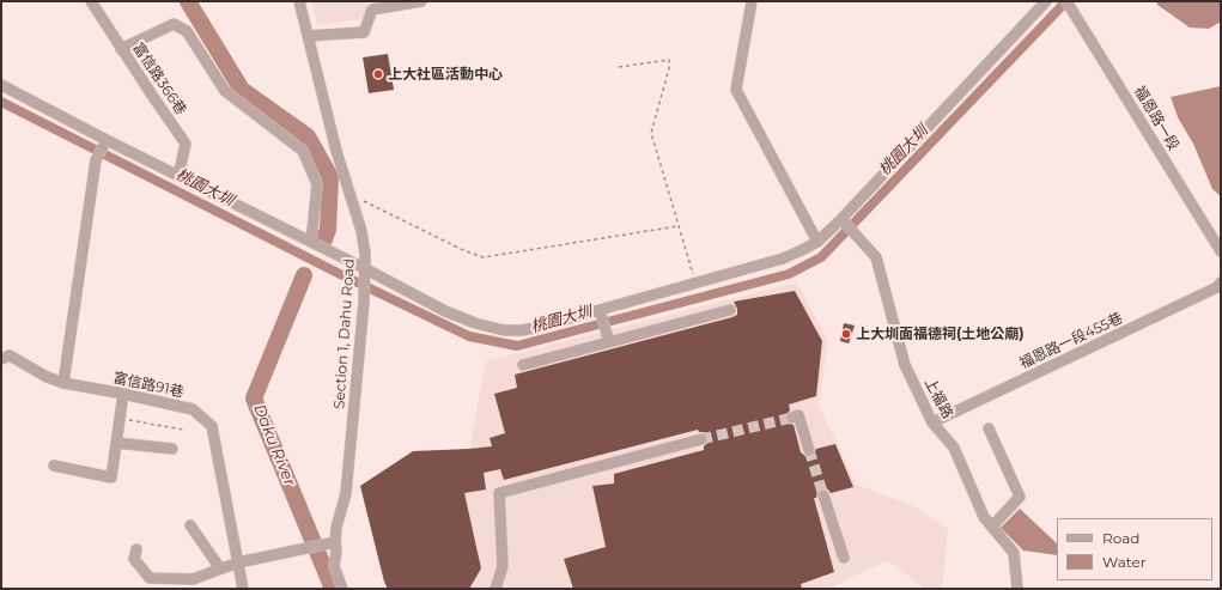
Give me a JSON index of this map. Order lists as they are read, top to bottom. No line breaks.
{"streets":{"street":["富信路366巷","福恩路一段","Section 1, Dahu Road","福恩路一段455巷","富信路91巷","上福路"]},"crossings":[["福恩路一段455巷","上福路"]],"water":["桃園大圳","Daku River"],"places":["上大社區活動中心","上大圳面福德祠(土地公廟)"],"legend":["Road","Water"]}
